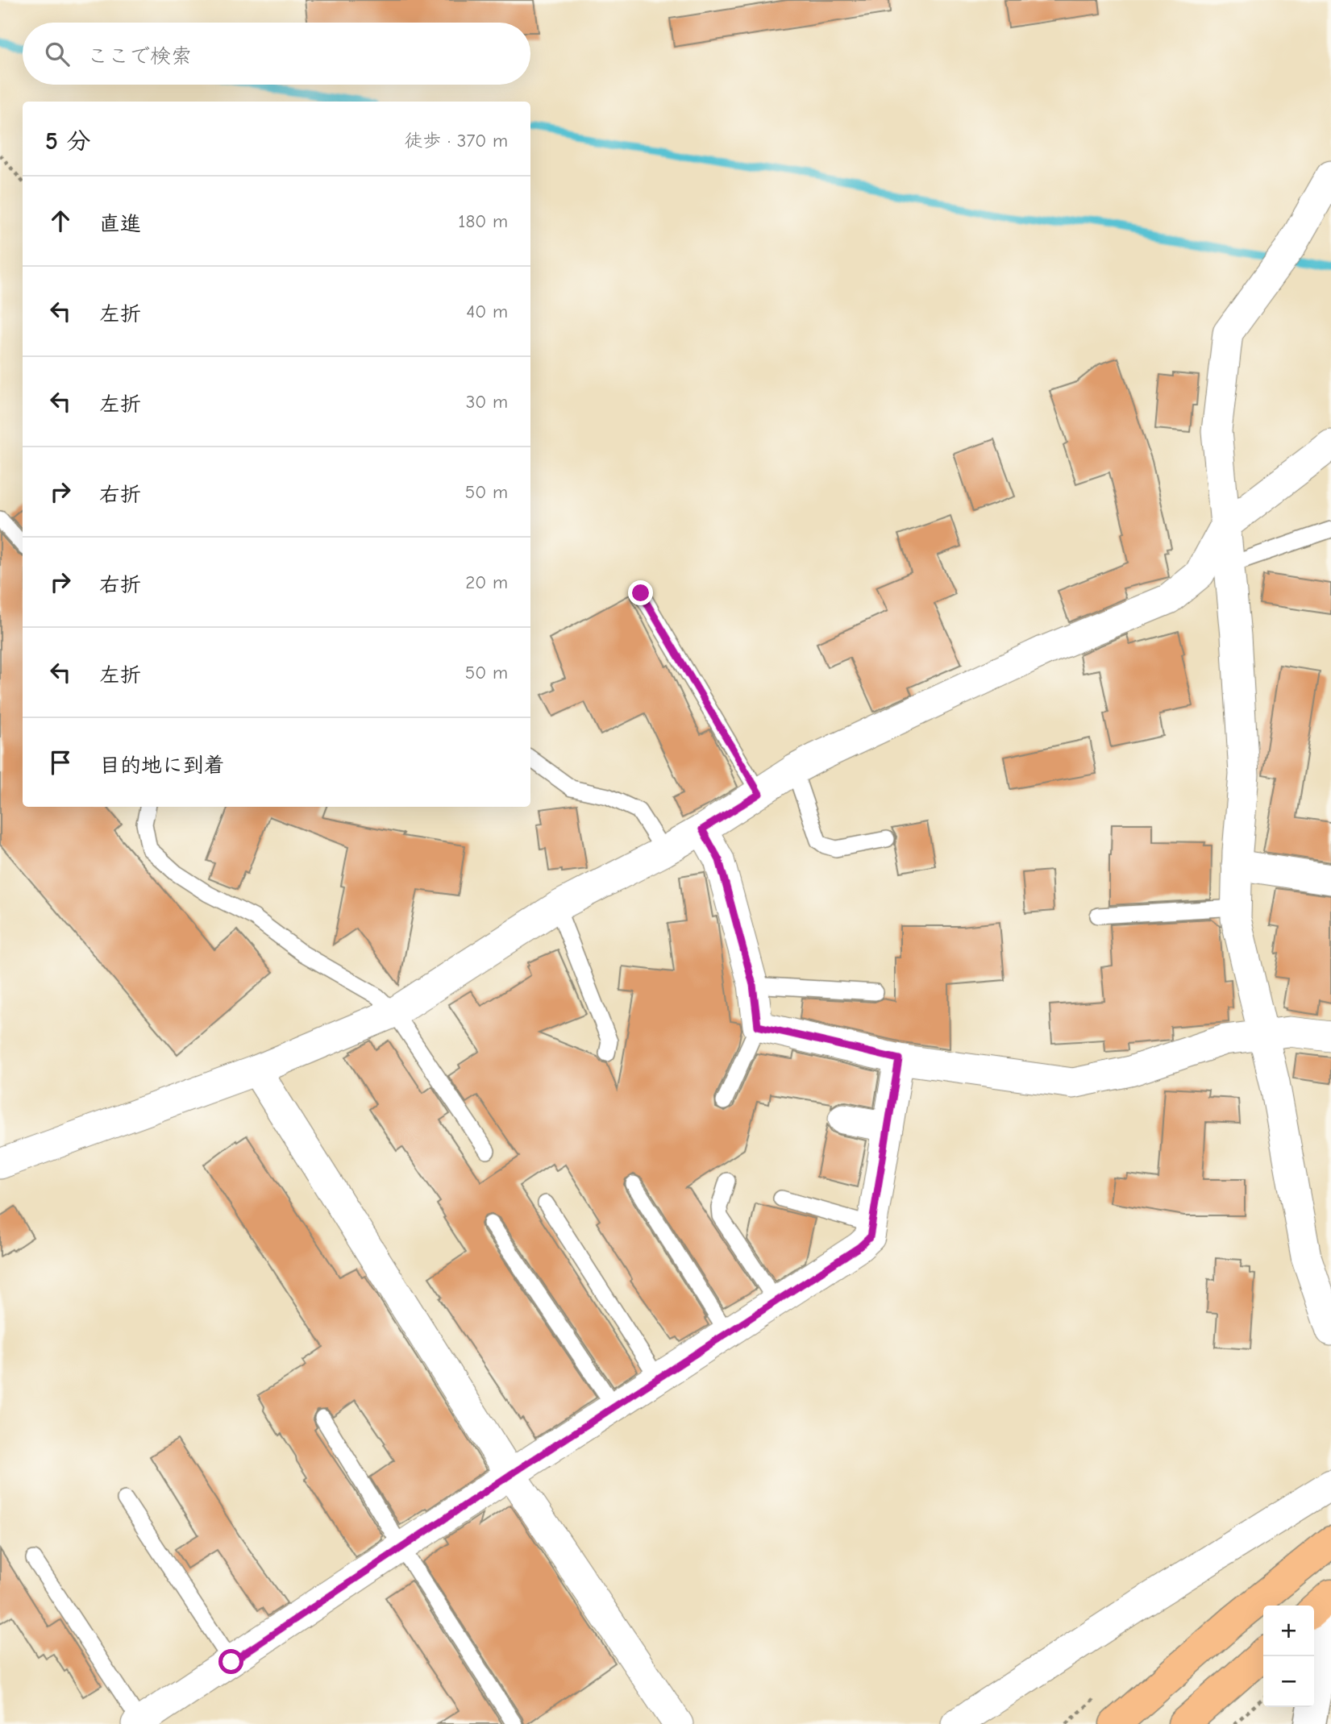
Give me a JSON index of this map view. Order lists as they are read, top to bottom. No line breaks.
{"page":{"search":"ここで検索","heading":["5 分","徒歩 · 370 m"],"list":[["直進","180 m"],["左折","40 m"],["左折","30 m"],["右折","50 m"],["右折","20 m"],["左折","50 m"],"目的地に到着"],"map_buttons":["+","−"]}}
